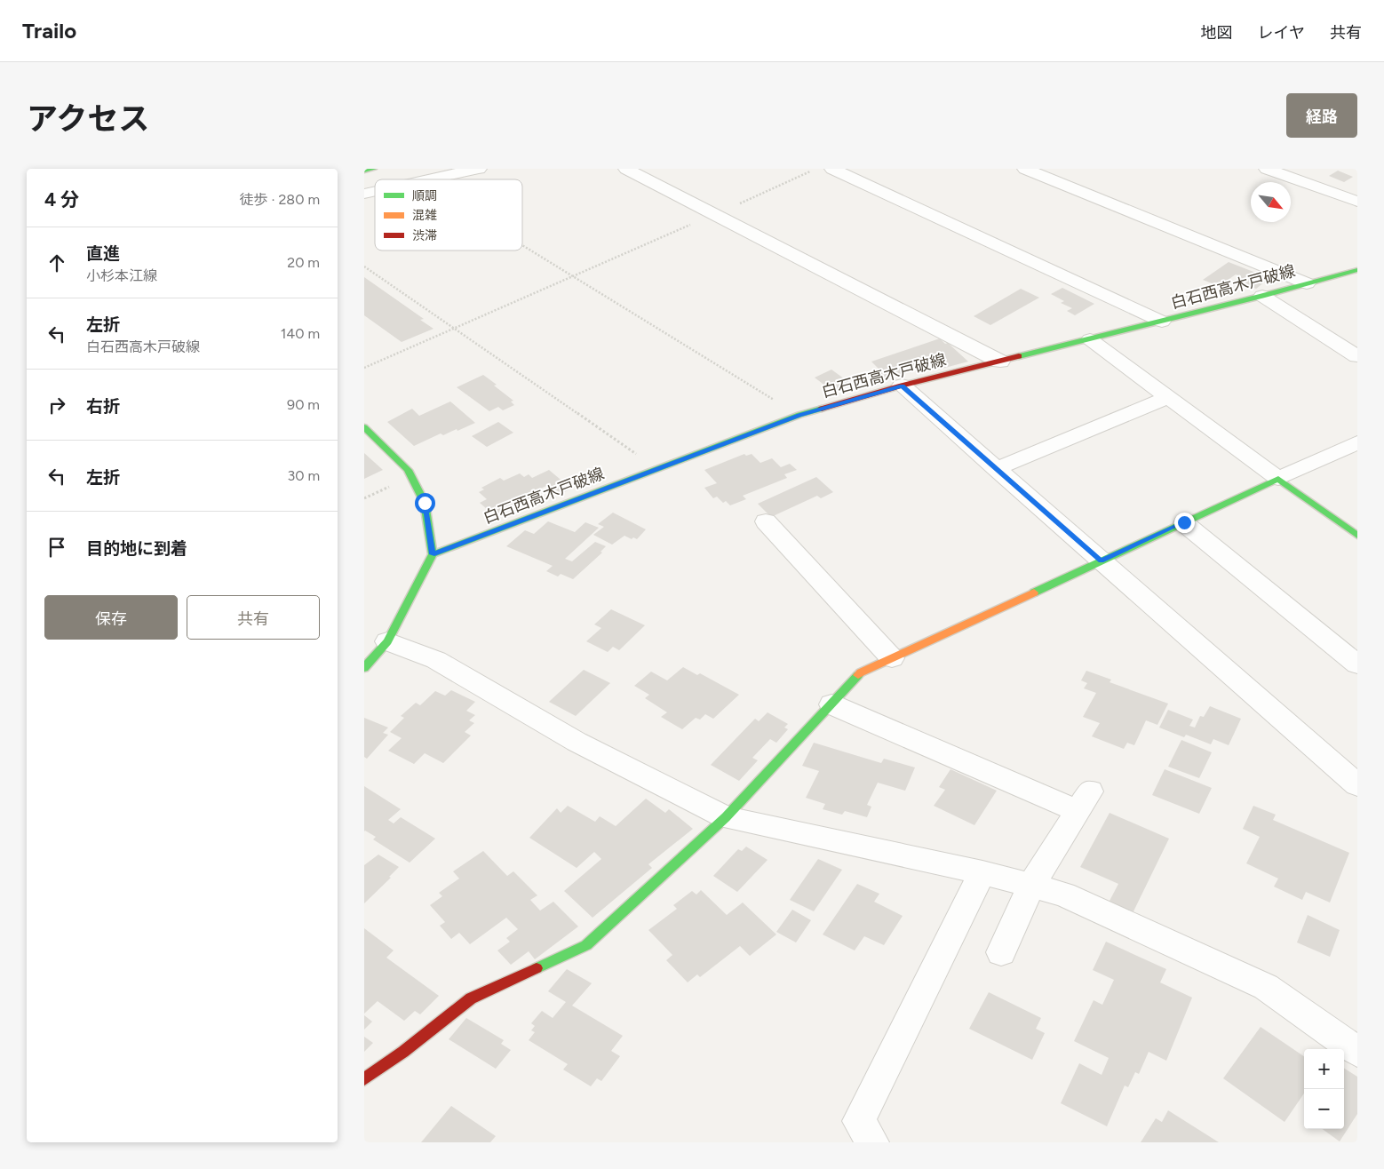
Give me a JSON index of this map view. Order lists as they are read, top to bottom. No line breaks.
{"streets":{"main road":["白石西高木戸破線"]},"legend":["順調","混雑","渋滞"],"north":"bottom right","page":{"header":"Trailo","nav":["地図","レイヤ","共有"],"title":"アクセス","buttons":["経路",["保存","共有"]],"heading":["4 分","徒歩 · 280 m"],"list":[["直進","小杉本江線","20 m"],["左折","白石西高木戸破線","140 m"],["右折","90 m"],["左折","30 m"],"目的地に到着"],"map_buttons":["+","−"]}}
